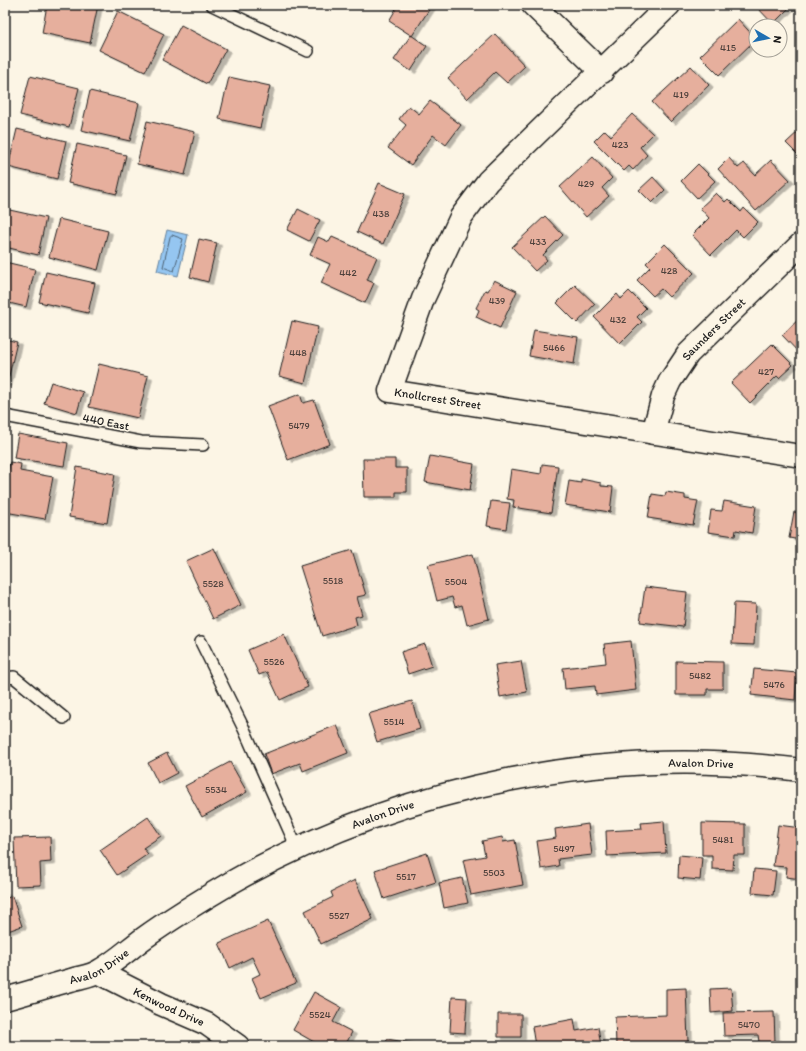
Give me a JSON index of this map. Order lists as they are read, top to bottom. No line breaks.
{"streets":{"street":["Saunders Street","Knollcrest Street","Avalon Drive","Kenwood Drive"],"lane":["440 East"]},"crossings":[["Saunders Street","Knollcrest Street"],["Avalon Drive","Kenwood Drive"]],"house_numbers":["415","419","423","429","438","433","428","442","439","432","5466","448","427","5479","5518","5504","5528","5526","5482","5476","5514","5534","5481","5497","5503","5517","5527","5524","5470"],"north":"right"}
